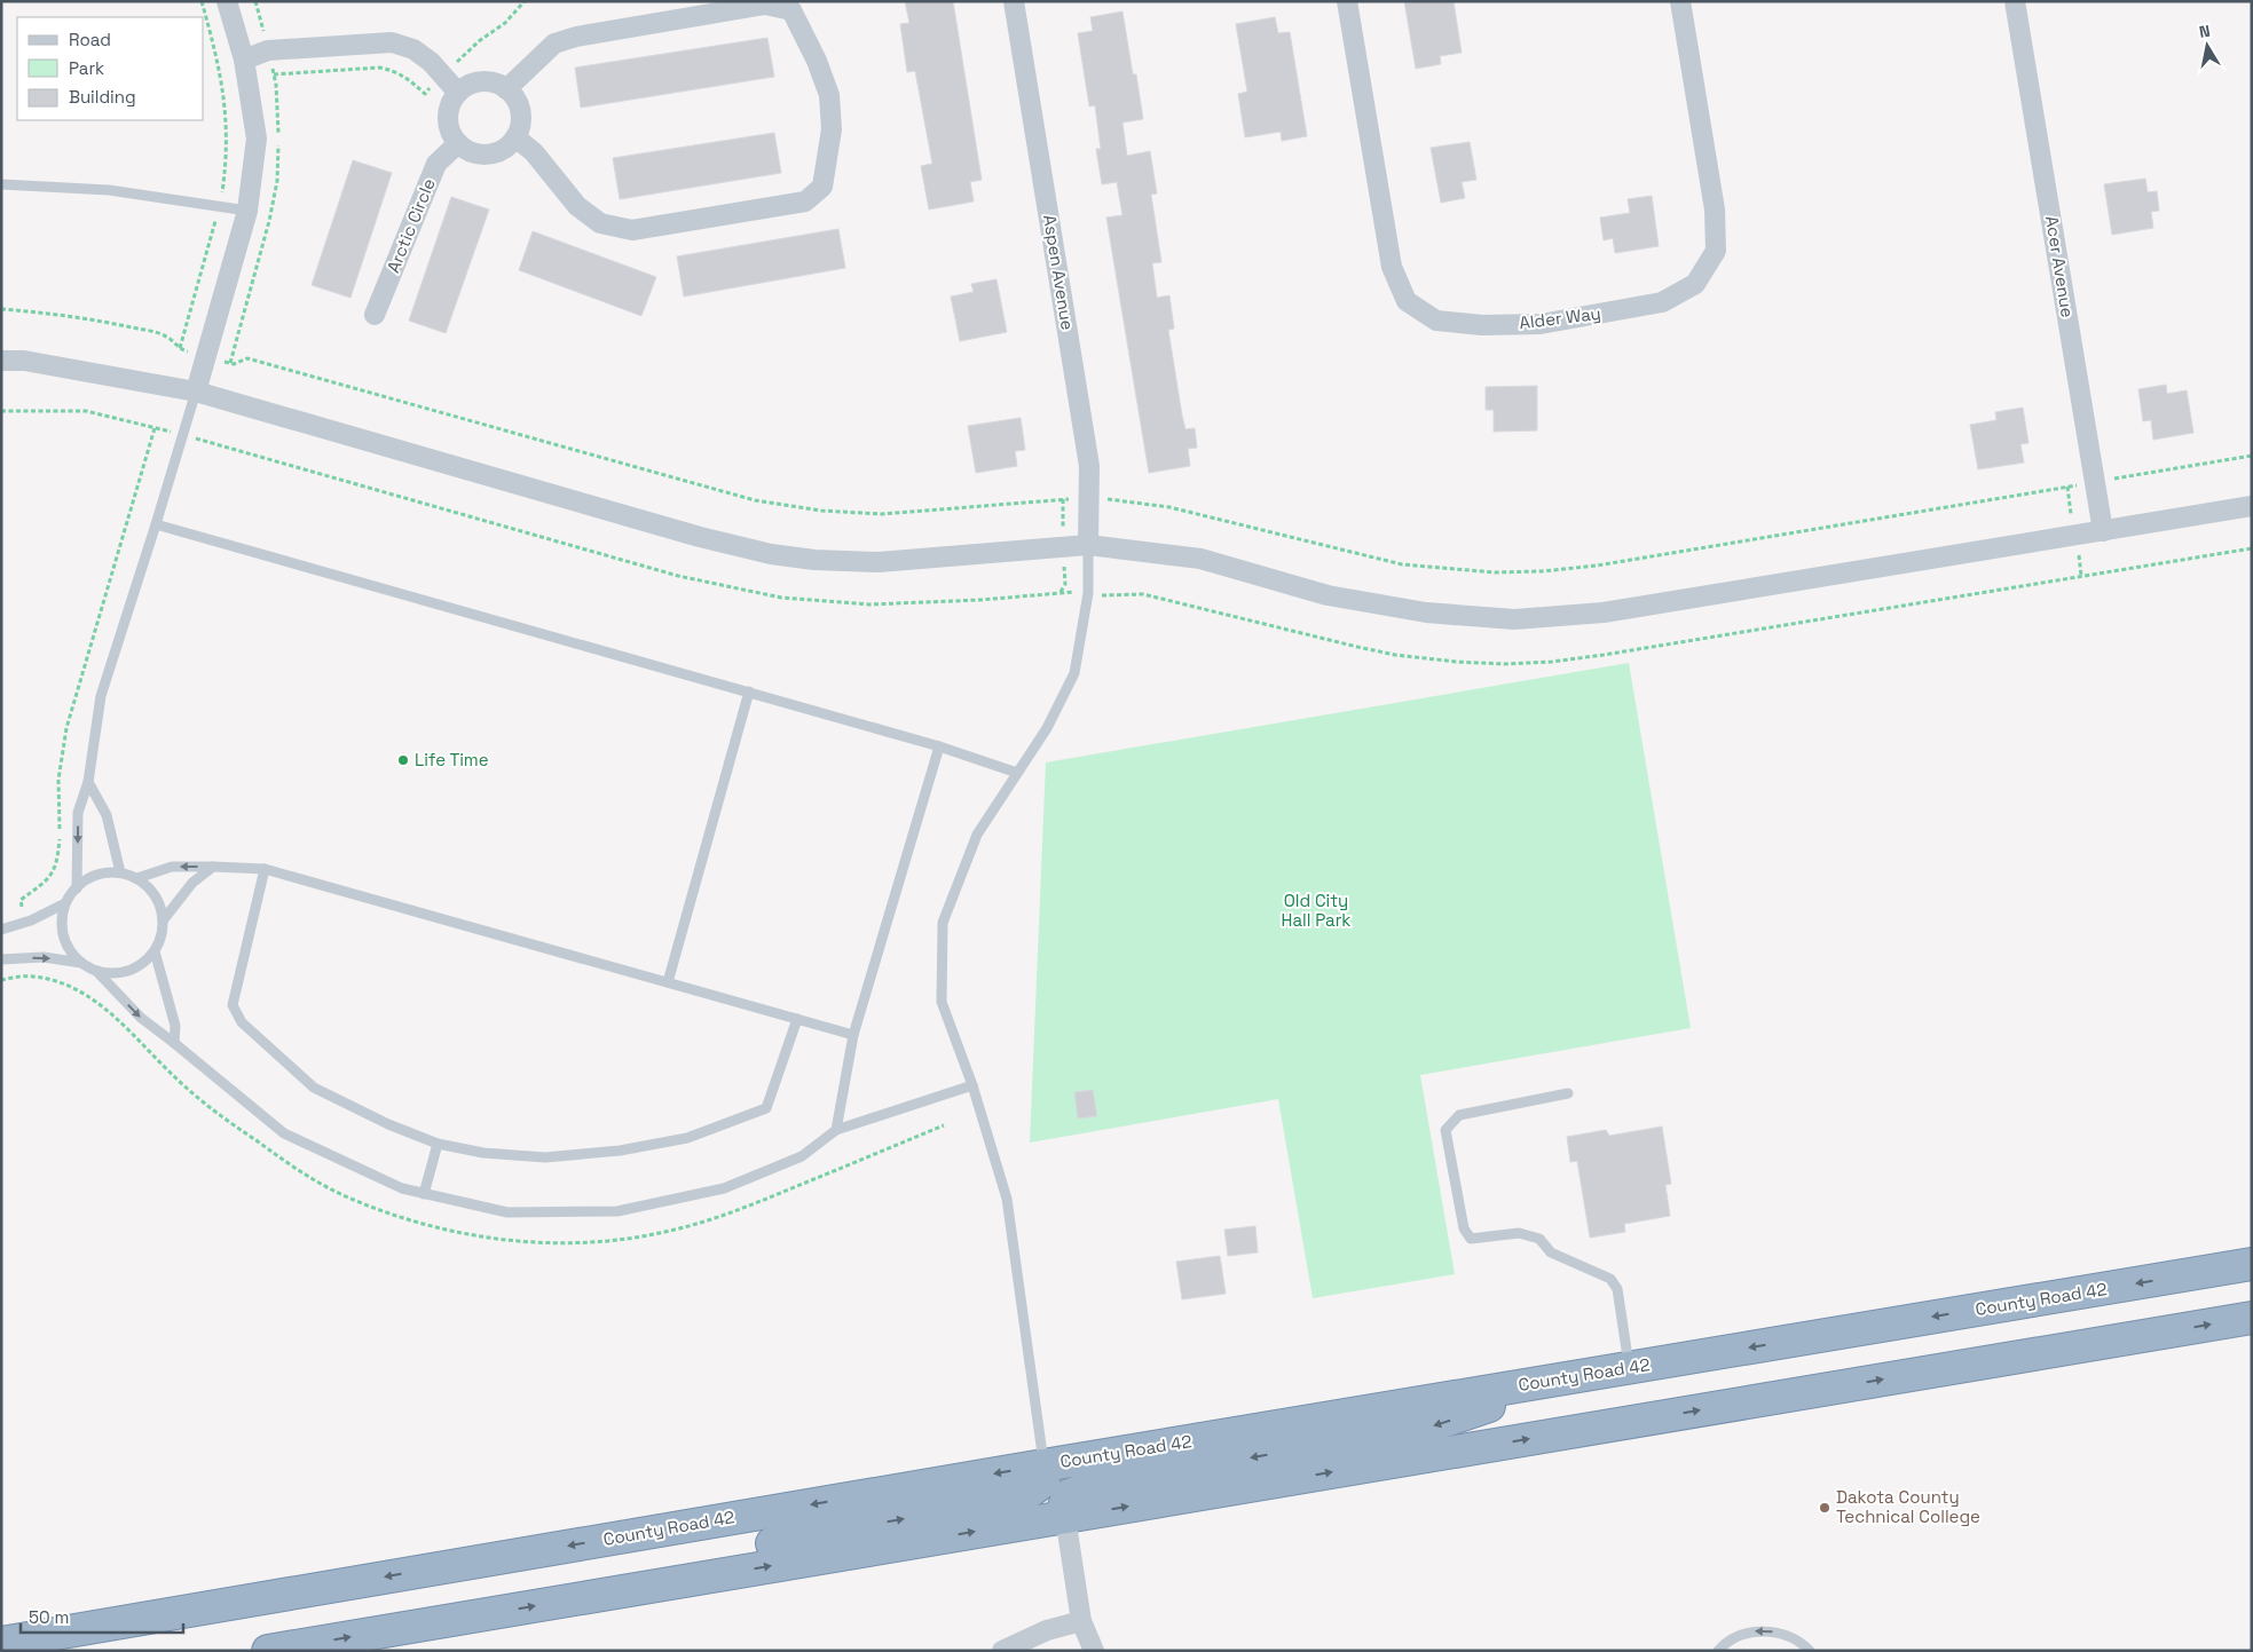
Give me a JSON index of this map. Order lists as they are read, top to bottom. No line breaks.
{"streets":{"highway":["County Road 42"],"street":["Arctic Circle","Acer Avenue","Aspen Avenue","Alder Way"]},"parks":["Old City Hall Park"],"places":["Life Time","Dakota County Technical College"],"legend":["Road","Park","Building"],"scale_bar":"50 m","north":"top"}
